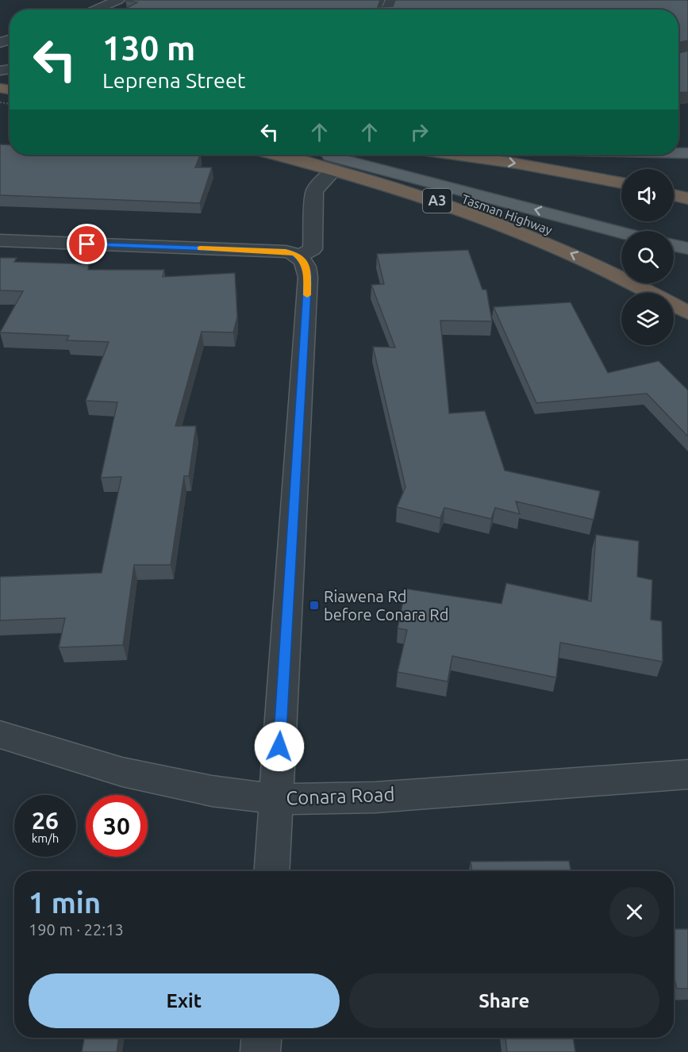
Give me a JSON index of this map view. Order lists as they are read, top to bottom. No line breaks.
{"streets":{"highway":["A3","Tasman Highway"],"street":["Conara Road"]},"crossings":[["A3","Tasman Highway"]],"places":{"transit":["Riawena Rd before Conara Rd"]},"page":{"turn":["130 m","Leprena Street"],"speed":"26 km/h","limit":"30","heading":["1 min","190 m · 22:13"],"buttons":["Exit","Share"]}}
